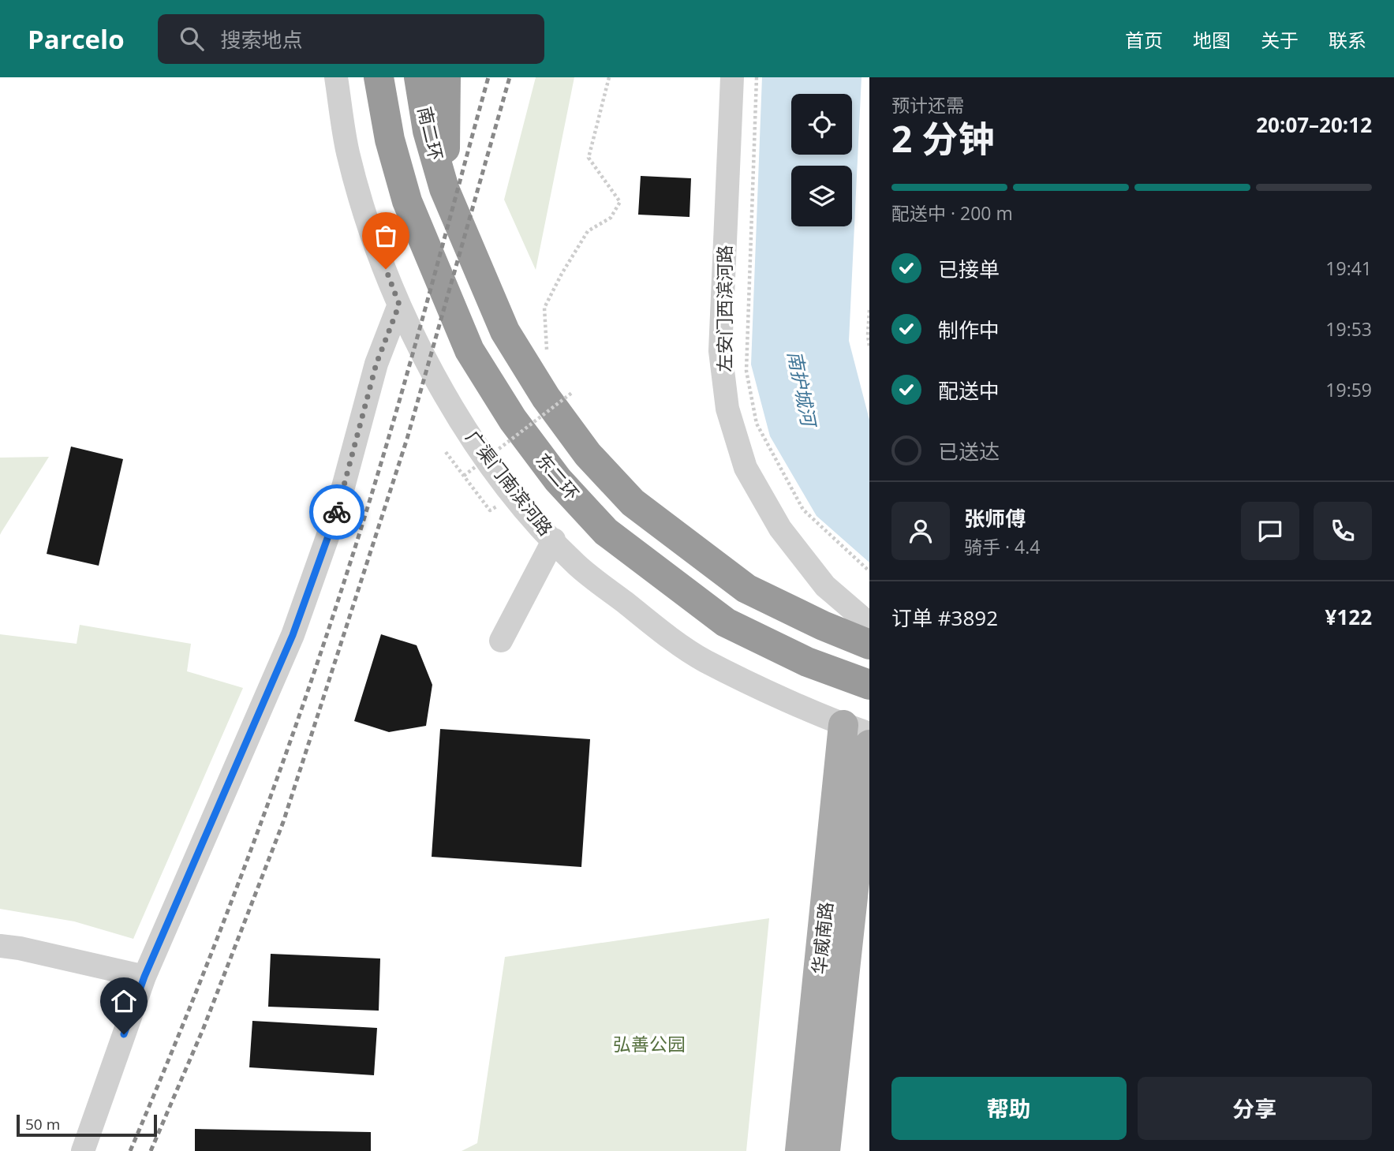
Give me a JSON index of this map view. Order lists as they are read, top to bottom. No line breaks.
{"streets":{"highway":["南二环","东二环"],"main road":["华威南路"],"street":["左安门西滨河路","广渠门南滨河路"]},"crossings":[["南二环","东二环"],["广渠门南滨河路","华威南路"]],"water":["南护城河"],"parks":["弘善公园"],"scale_bar":"50 m","page":{"header":"Parcelo","search":"搜索地点","nav":["首页","地图","关于","联系"],"heading":["2 分钟","预计还需","20:07–20:12"],"panel":["张师傅","骑手 · 4.4","订单 #3892","¥122"],"bar":"配送中 · 200 m","list":[["已接单","19:41"],["制作中","19:53"],["配送中","19:59"],"已送达"],"buttons":["帮助","分享"],"scale":"50 m"}}
